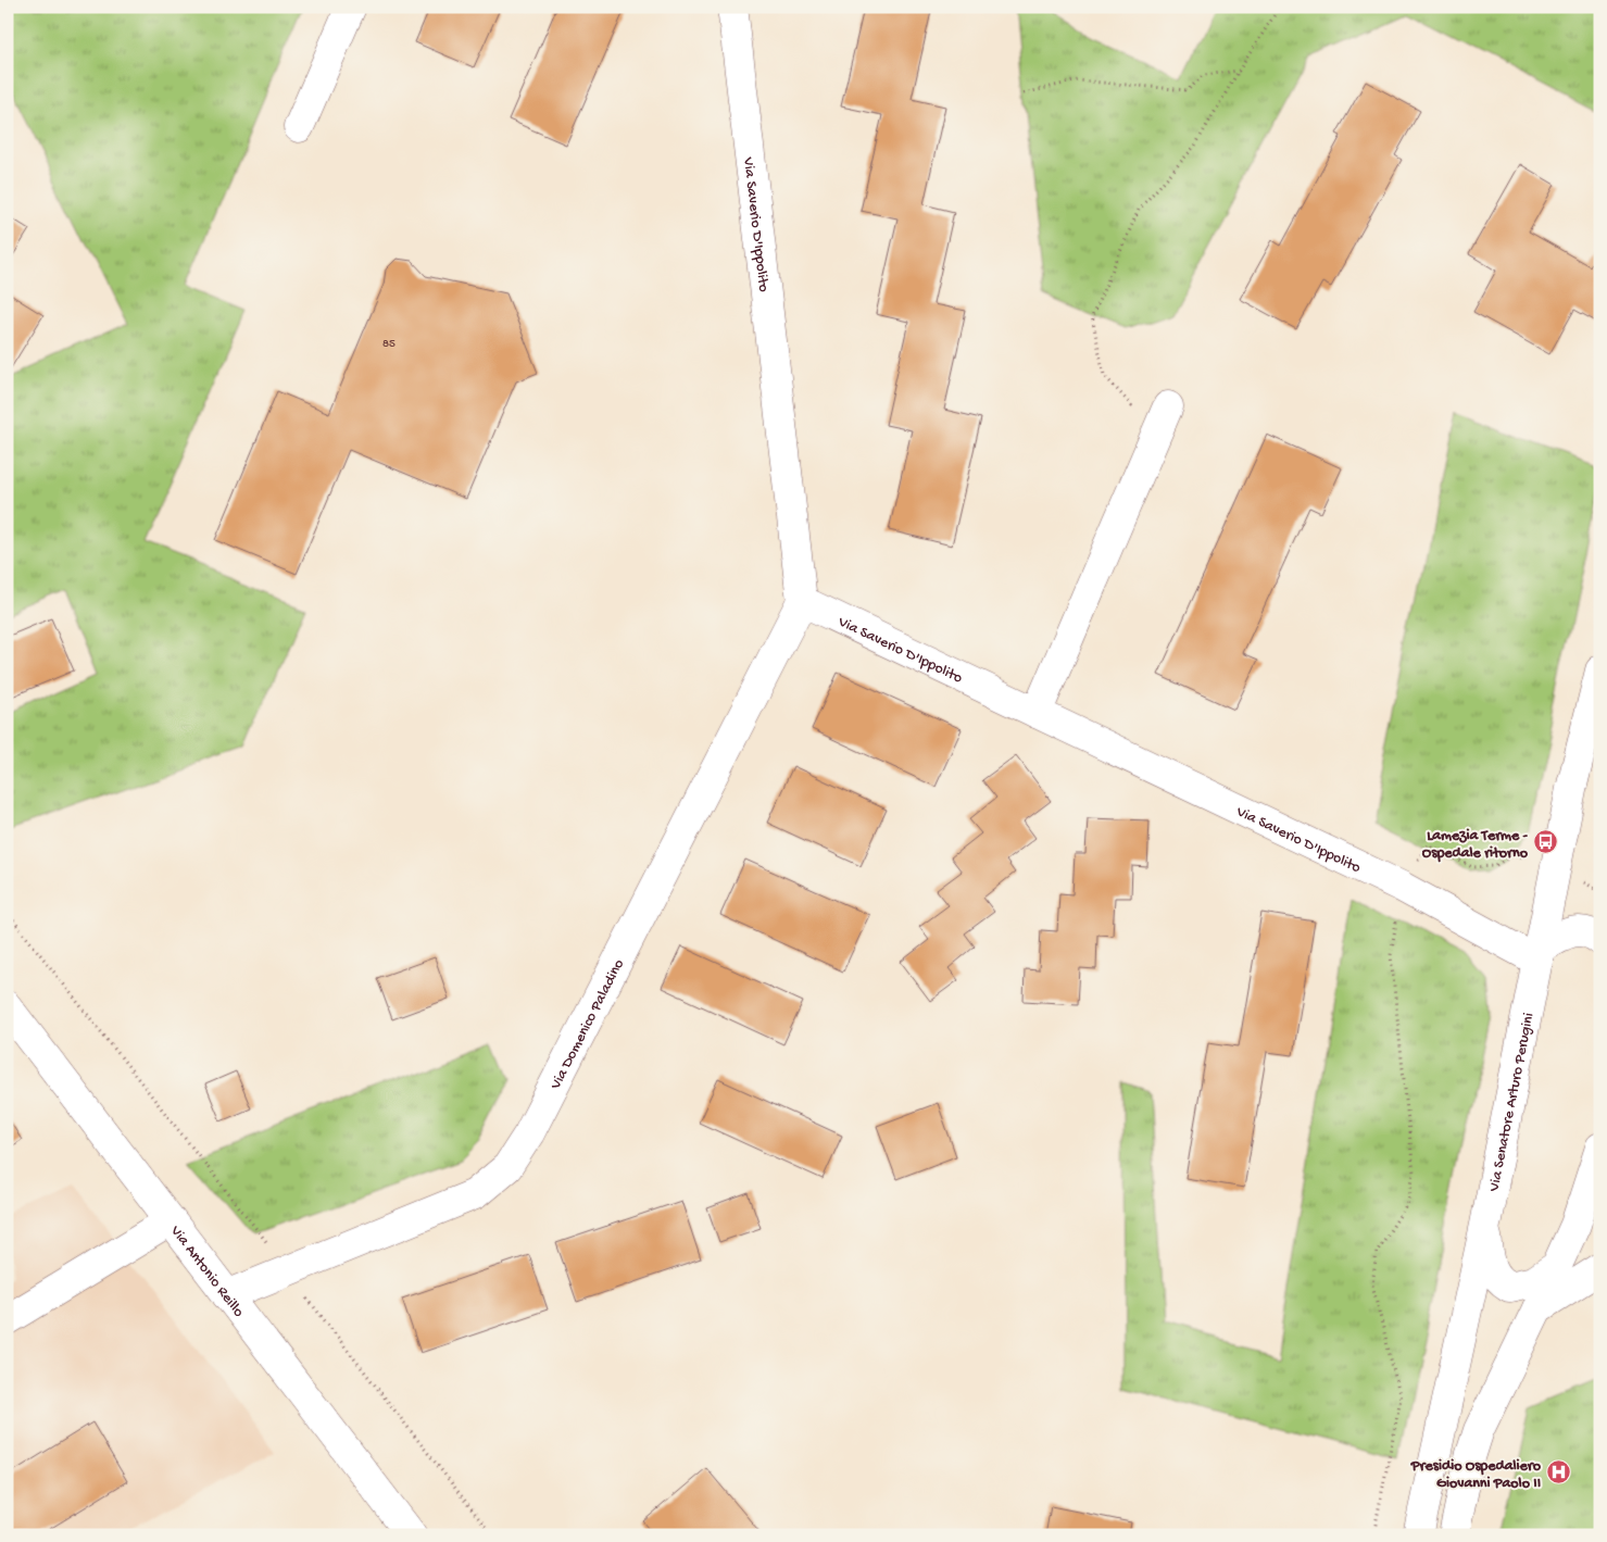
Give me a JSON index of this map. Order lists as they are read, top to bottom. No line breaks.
{"streets":{"street":["Via Saverio D'Ippolito","Via Domenico Paladino","Via Senatore Arturo Perugini","Via Antonio Reillo"]},"crossings":[["Via Saverio D'Ippolito","Via Domenico Paladino"],["Via Saverio D'Ippolito","Via Senatore Arturo Perugini"],["Via Domenico Paladino","Via Antonio Reillo"]],"places":{"bus stop":["Lamezia Terme - Ospedale ritorno"],"hospital":["Presidio Ospedaliero Giovanni Paolo II"]},"house_numbers":["85"]}
